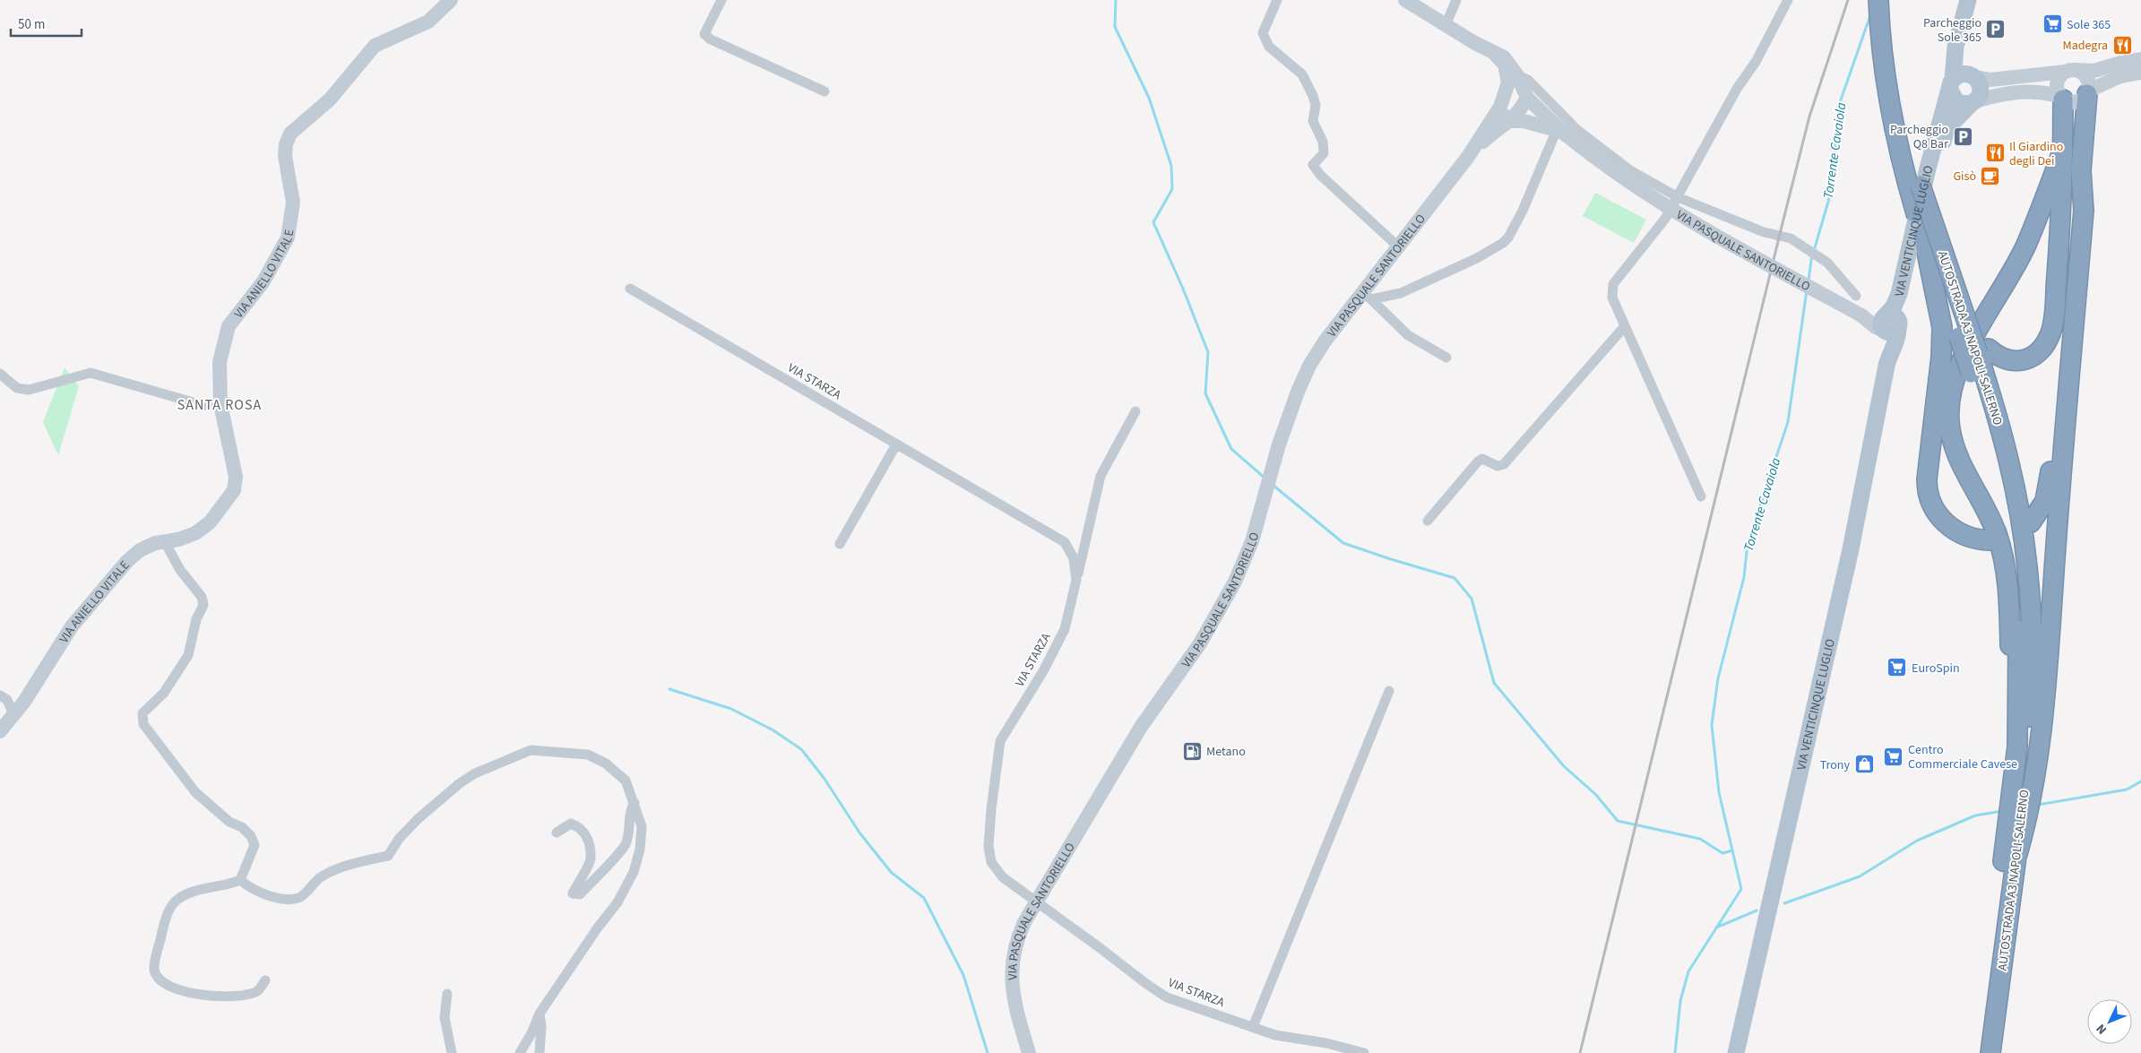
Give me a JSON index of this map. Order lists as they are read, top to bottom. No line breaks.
{"streets":{"highway":["AUTOSTRADA A3 NAPOLI-SALERNO"],"main road":["VIA VENTICINQUE LUGLIO"],"street":["VIA PASQUALE SANTORIELLO","VIA ANIELLO VITALE","VIA STARZA"]},"crossings":[["VIA VENTICINQUE LUGLIO","VIA PASQUALE SANTORIELLO"],["VIA PASQUALE SANTORIELLO","VIA STARZA"]],"districts":["SANTA ROSA"],"water":["Torrente Cavaiola"],"places":{"supermarket":["Sole 365","EuroSpin","Centro Commerciale Cavese"],"parking":["Parcheggio Sole 365","Parcheggio Q8 Bar"],"restaurant":["Madegra","Il Giardino degli Dei"],"cafe":["Gisò"],"fuel station":["Metano"],"shop":["Trony"]},"scale_bar":"50 m","north":"bottom left"}
